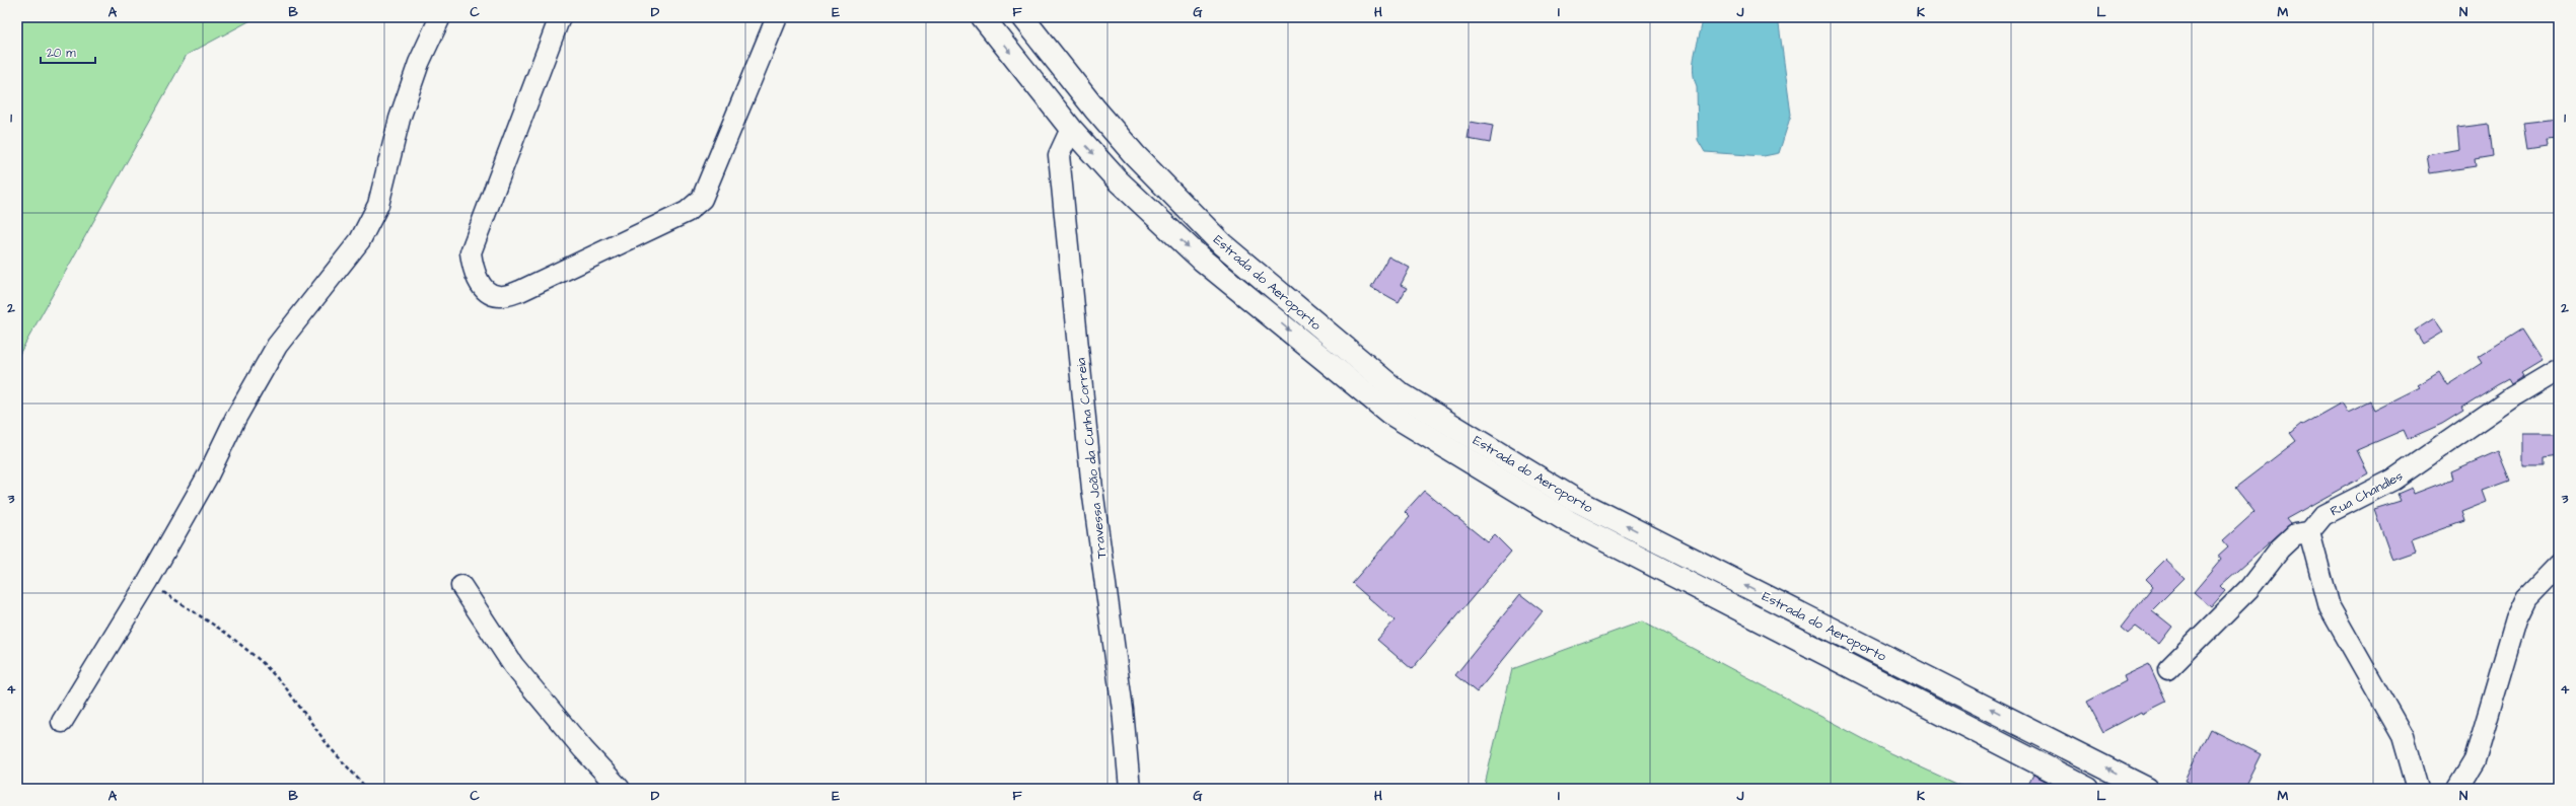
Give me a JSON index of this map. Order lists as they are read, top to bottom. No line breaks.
{"streets":{"main road":["Estrada do Aeroporto"],"street":["Travessa João da Cunha Correia","Rua Chandles"]},"crossings":[["Estrada do Aeroporto","Travessa João da Cunha Correia"]],"scale_bar":"20 m","grid":{"columns":["A","B","C","D","E","F","G","H","I","J","K","L","M","N"],"rows":["1","2","3","4"]}}
